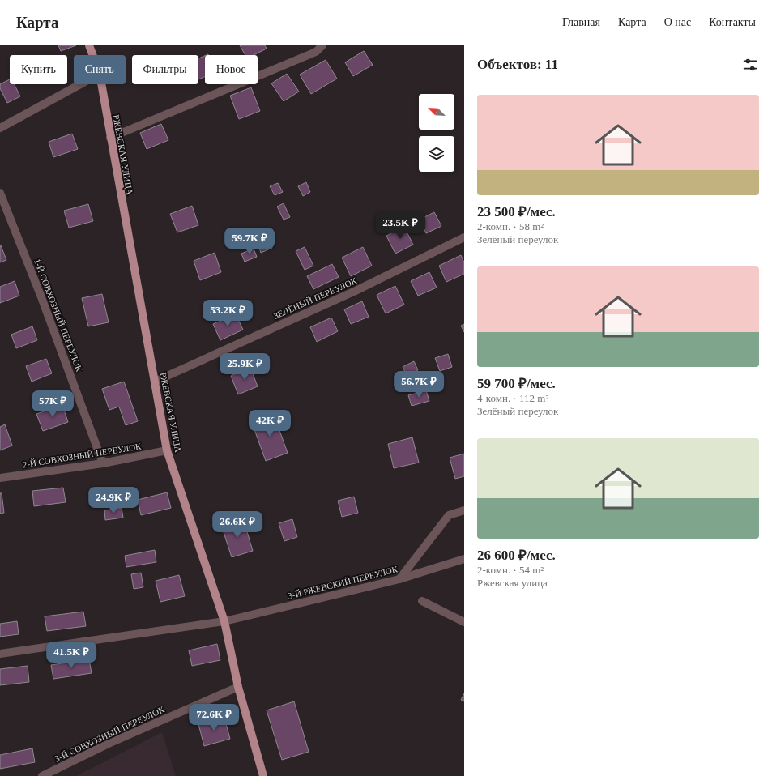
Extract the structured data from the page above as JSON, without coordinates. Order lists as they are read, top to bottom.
{
  "streets": {
    "main road": ["РЖЕВСКАЯ УЛИЦА"],
    "street": [
      "ЗЕЛЁНЫЙ ПЕРЕУЛОК",
      "1-Й СОВХОЗНЫЙ ПЕРЕУЛОК",
      "2-Й СОВХОЗНЫЙ ПЕРЕУЛОК",
      "3-Й РЖЕВСКИЙ ПЕРЕУЛОК",
      "3-Й СОВХОЗНЫЙ ПЕРЕУЛОК"
    ]
  },
  "crossings": [
    ["РЖЕВСКАЯ УЛИЦА", "ЗЕЛЁНЫЙ ПЕРЕУЛОК"],
    ["РЖЕВСКАЯ УЛИЦА", "2-Й СОВХОЗНЫЙ ПЕРЕУЛОК"],
    ["РЖЕВСКАЯ УЛИЦА", "3-Й РЖЕВСКИЙ ПЕРЕУЛОК"],
    ["РЖЕВСКАЯ УЛИЦА", "3-Й СОВХОЗНЫЙ ПЕРЕУЛОК"],
    ["1-Й СОВХОЗНЫЙ ПЕРЕУЛОК", "2-Й СОВХОЗНЫЙ ПЕРЕУЛОК"]
  ],
  "north": "top left",
  "page": {
    "header": "Карта",
    "nav": [
      "Главная",
      "Карта",
      "О нас",
      "Контакты"
    ],
    "heading": "Объектов: 11",
    "chip": [
      "Купить",
      "Снять",
      "Фильтры",
      "Новое"
    ],
    "list": [
      {
        "name": "23 500 ₽/мес.",
        "note": "2-комн. · 58 m² · Зелёный переулок"
      },
      {
        "name": "59 700 ₽/мес.",
        "note": "4-комн. · 112 m² · Зелёный переулок"
      },
      {
        "name": "26 600 ₽/мес.",
        "note": "2-комн. · 54 m² · Ржевская улица"
      }
    ],
    "price": [
      "23.5K ₽",
      "59.7K ₽",
      "53.2K ₽",
      "25.9K ₽",
      "56.7K ₽",
      "57K ₽",
      "42K ₽",
      "24.9K ₽",
      "26.6K ₽",
      "41.5K ₽",
      "72.6K ₽"
    ]
  }
}
